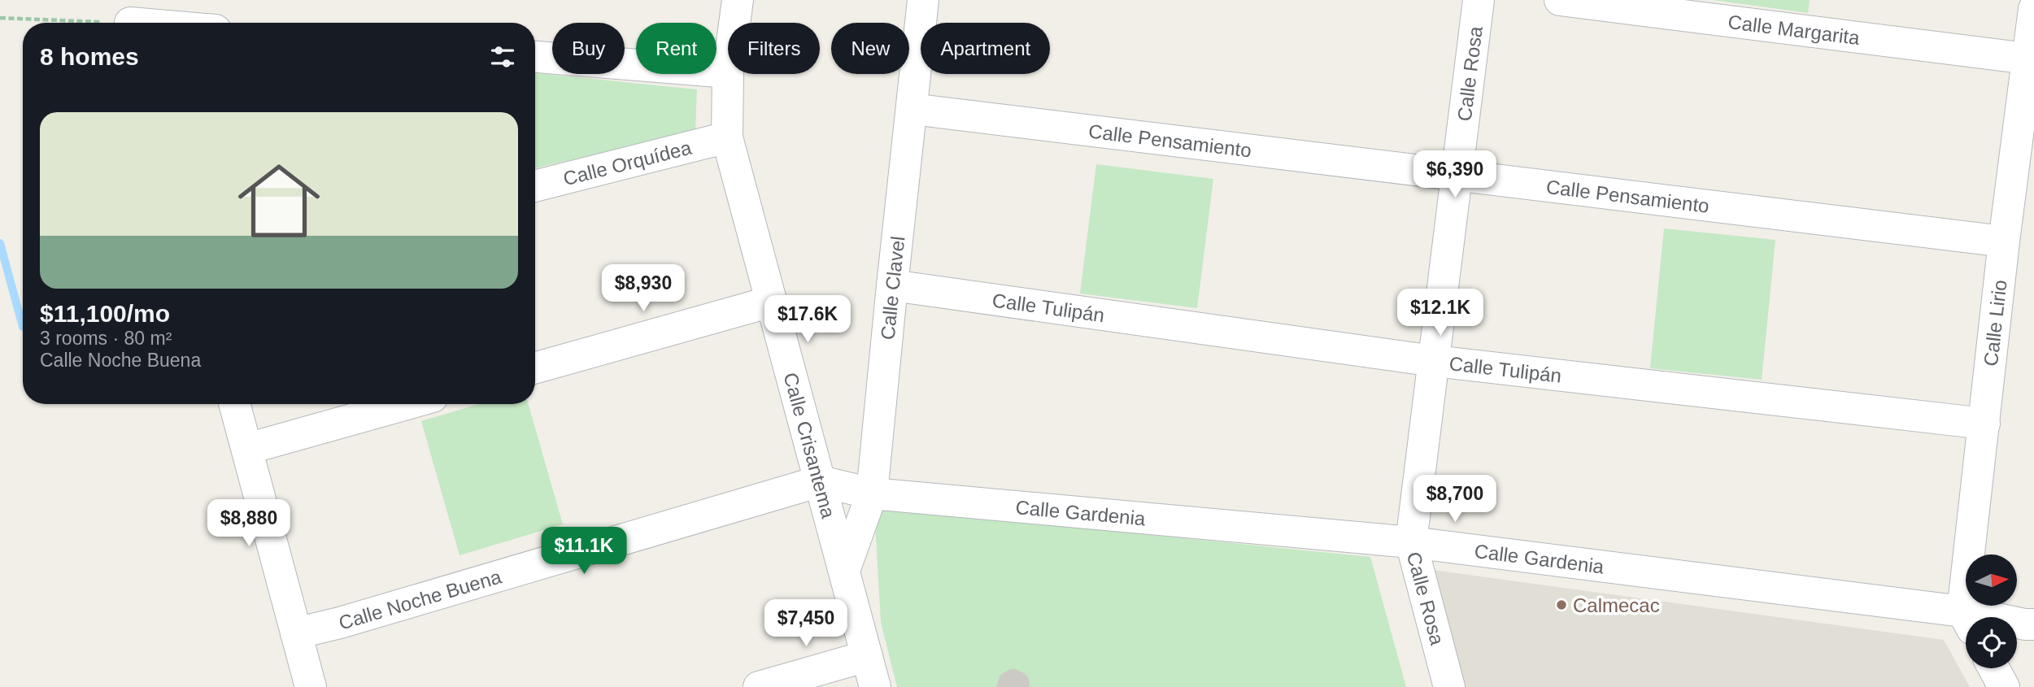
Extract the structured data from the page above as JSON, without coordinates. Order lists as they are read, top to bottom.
{
  "streets": {
    "street": [
      "Calle Margarita",
      "Calle Rosa",
      "Calle Pensamiento",
      "Calle Orquídea",
      "Calle Clavel",
      "Calle Tulipán",
      "Calle Lirio",
      "Calle Crisantema",
      "Calle Gardenia",
      "Calle Noche Buena"
    ]
  },
  "crossings": [
    ["Calle Margarita", "Calle Lirio"],
    ["Calle Rosa", "Calle Pensamiento"],
    ["Calle Rosa", "Calle Tulipán"],
    ["Calle Rosa", "Calle Gardenia"],
    ["Calle Pensamiento", "Calle Clavel"],
    ["Calle Pensamiento", "Calle Lirio"],
    ["Calle Orquídea", "Calle Crisantema"],
    ["Calle Clavel", "Calle Tulipán"],
    ["Calle Clavel", "Calle Crisantema"],
    ["Calle Clavel", "Calle Gardenia"],
    ["Calle Clavel", "Calle Noche Buena"],
    ["Calle Tulipán", "Calle Lirio"],
    ["Calle Crisantema", "Calle Noche Buena"],
    ["Calle Gardenia", "Calle Noche Buena"]
  ],
  "places": ["Calmecac"],
  "north": "right",
  "page": {
    "chip": [
      "Buy",
      "Rent",
      "Filters",
      "New",
      "Apartment"
    ],
    "heading": "8 homes",
    "list": [
      {
        "name": "$11,100/mo",
        "note": "3 rooms · 80 m² · Calle Noche Buena"
      }
    ],
    "price": [
      "$6,390",
      "$8,930",
      "$12.1K",
      "$17.6K",
      "$8,700",
      "$8,880",
      "$11.1K",
      "$7,450"
    ]
  }
}
